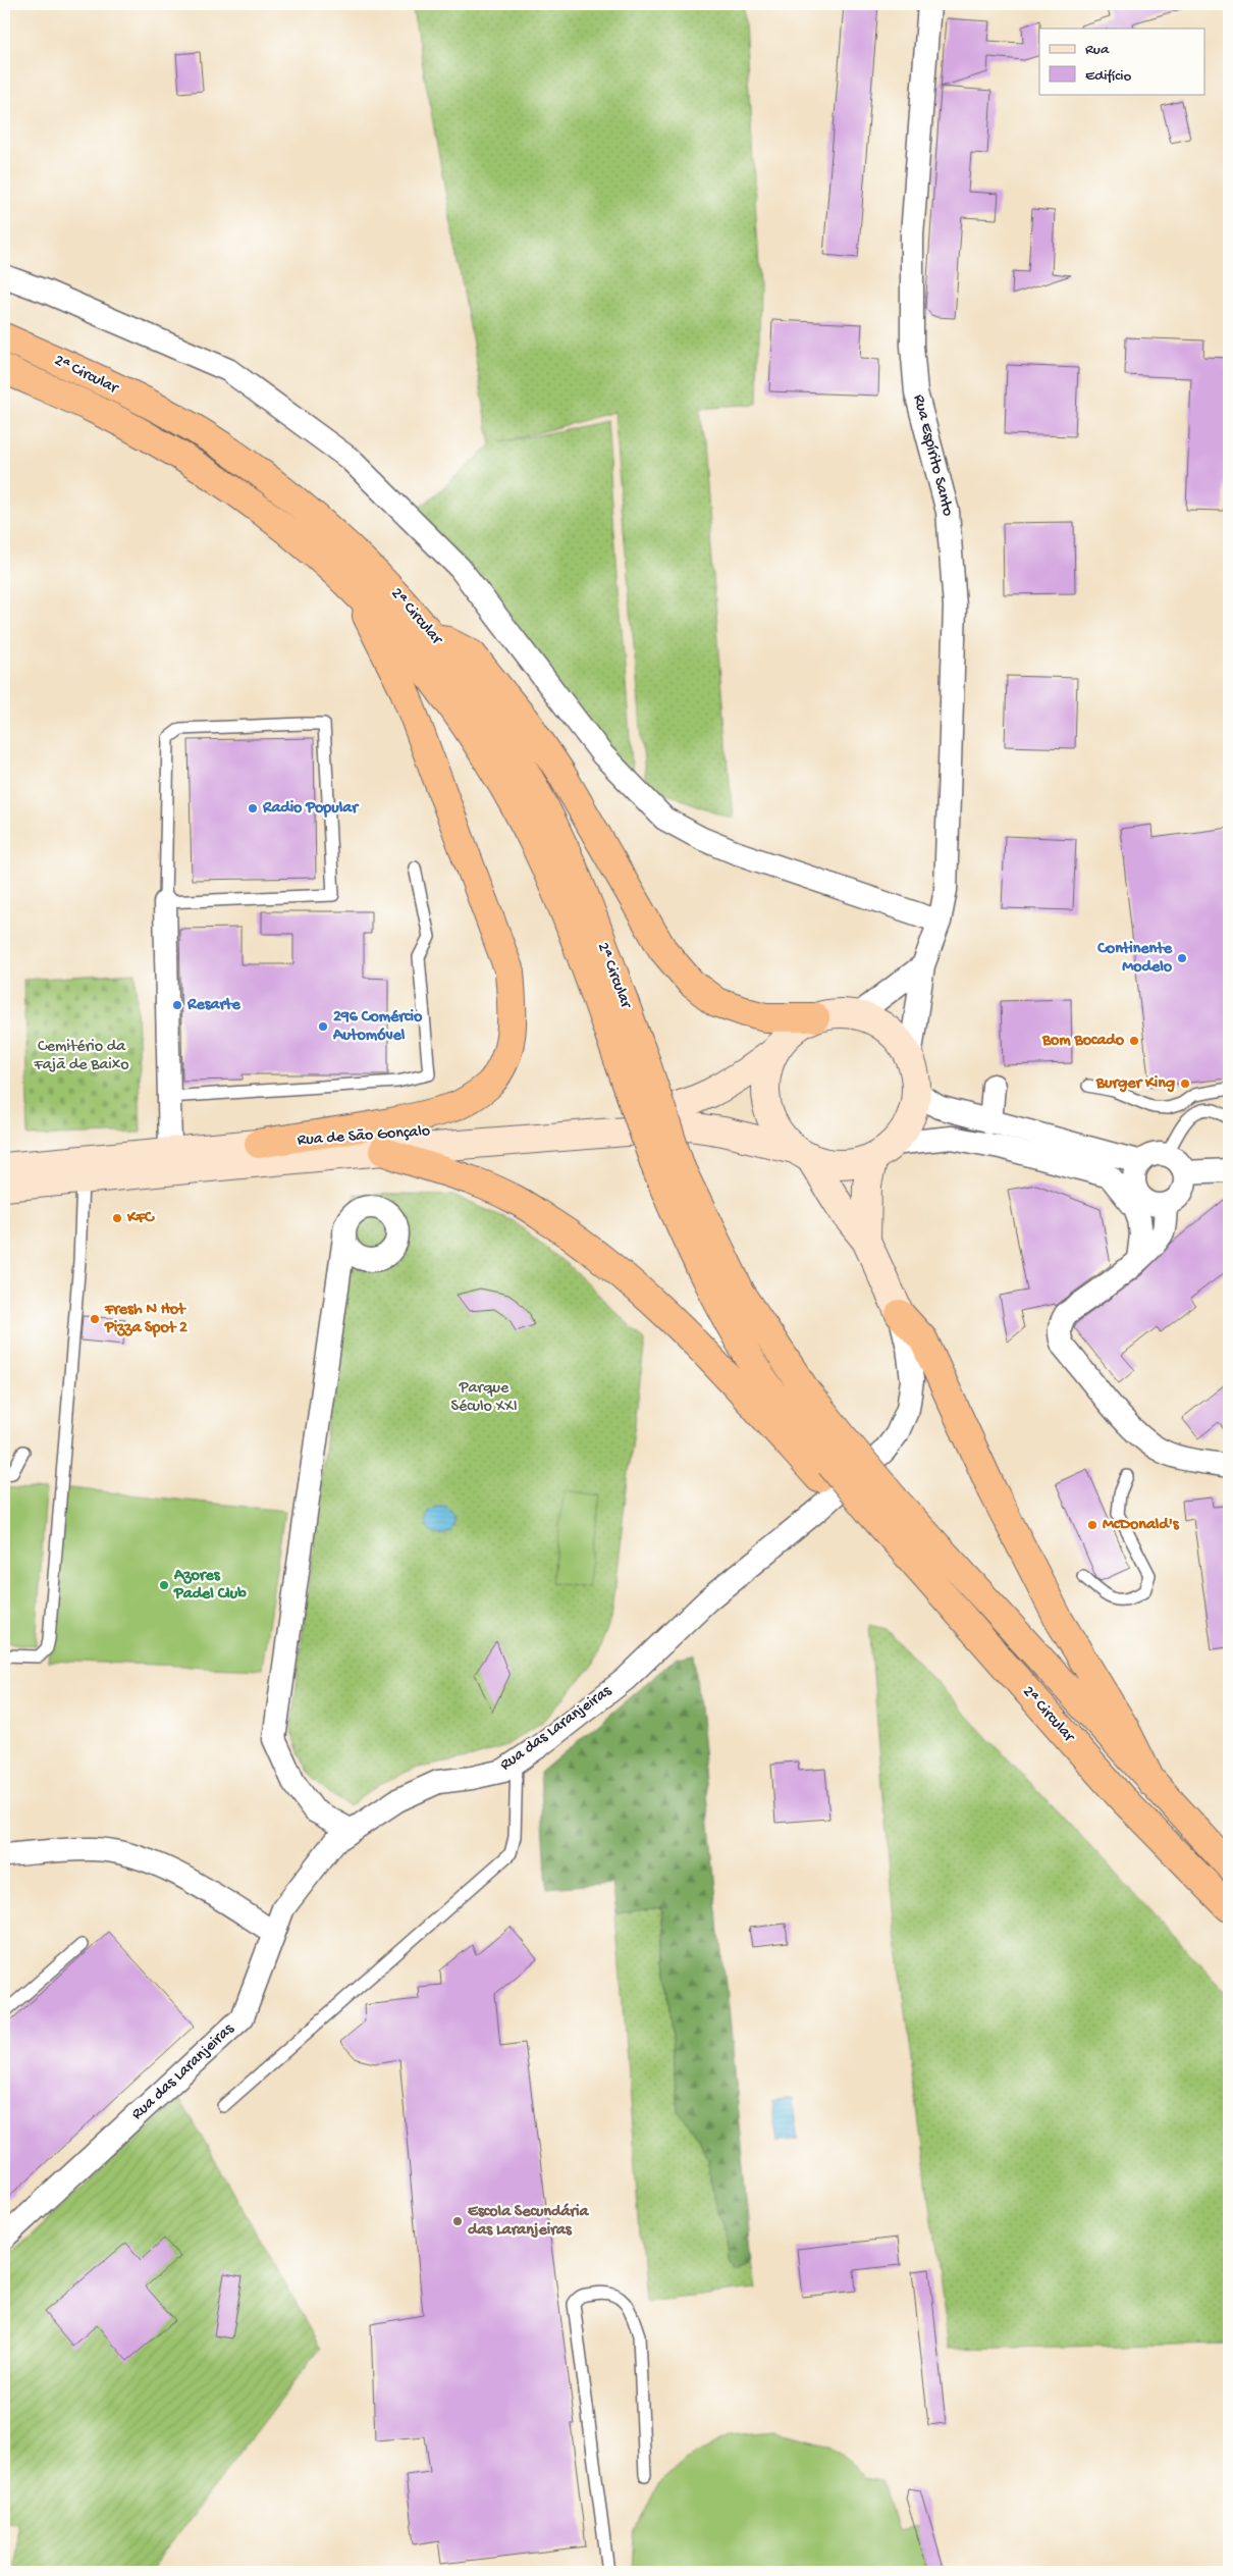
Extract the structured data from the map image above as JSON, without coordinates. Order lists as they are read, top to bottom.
{
  "streets": {
    "highway": ["2ª Circular"],
    "main road": ["Rua de São Gonçalo", "Rua das Laranjeiras"],
    "street": ["Rua Espírito Santo"]
  },
  "crossings": [
    ["Rua Espírito Santo", "Rua de São Gonçalo"],
    ["Rua Espírito Santo", "Rua das Laranjeiras"],
    ["Rua de São Gonçalo", "Rua das Laranjeiras"]
  ],
  "parks": ["Cemitério da Fajã de Baixo", "Parque Século XXI"],
  "places": [
    "Radio Popular",
    "Continente Modelo",
    "Resarte",
    "296 Comércio Automóvel",
    "Bom Bocado",
    "Burger King",
    "KFC",
    "Fresh N Hot Pizza Spot 2",
    "McDonald's",
    "Azores Padel Club",
    "Escola Secundária das Laranjeiras"
  ],
  "legend": ["Rua", "Edifício"]
}
